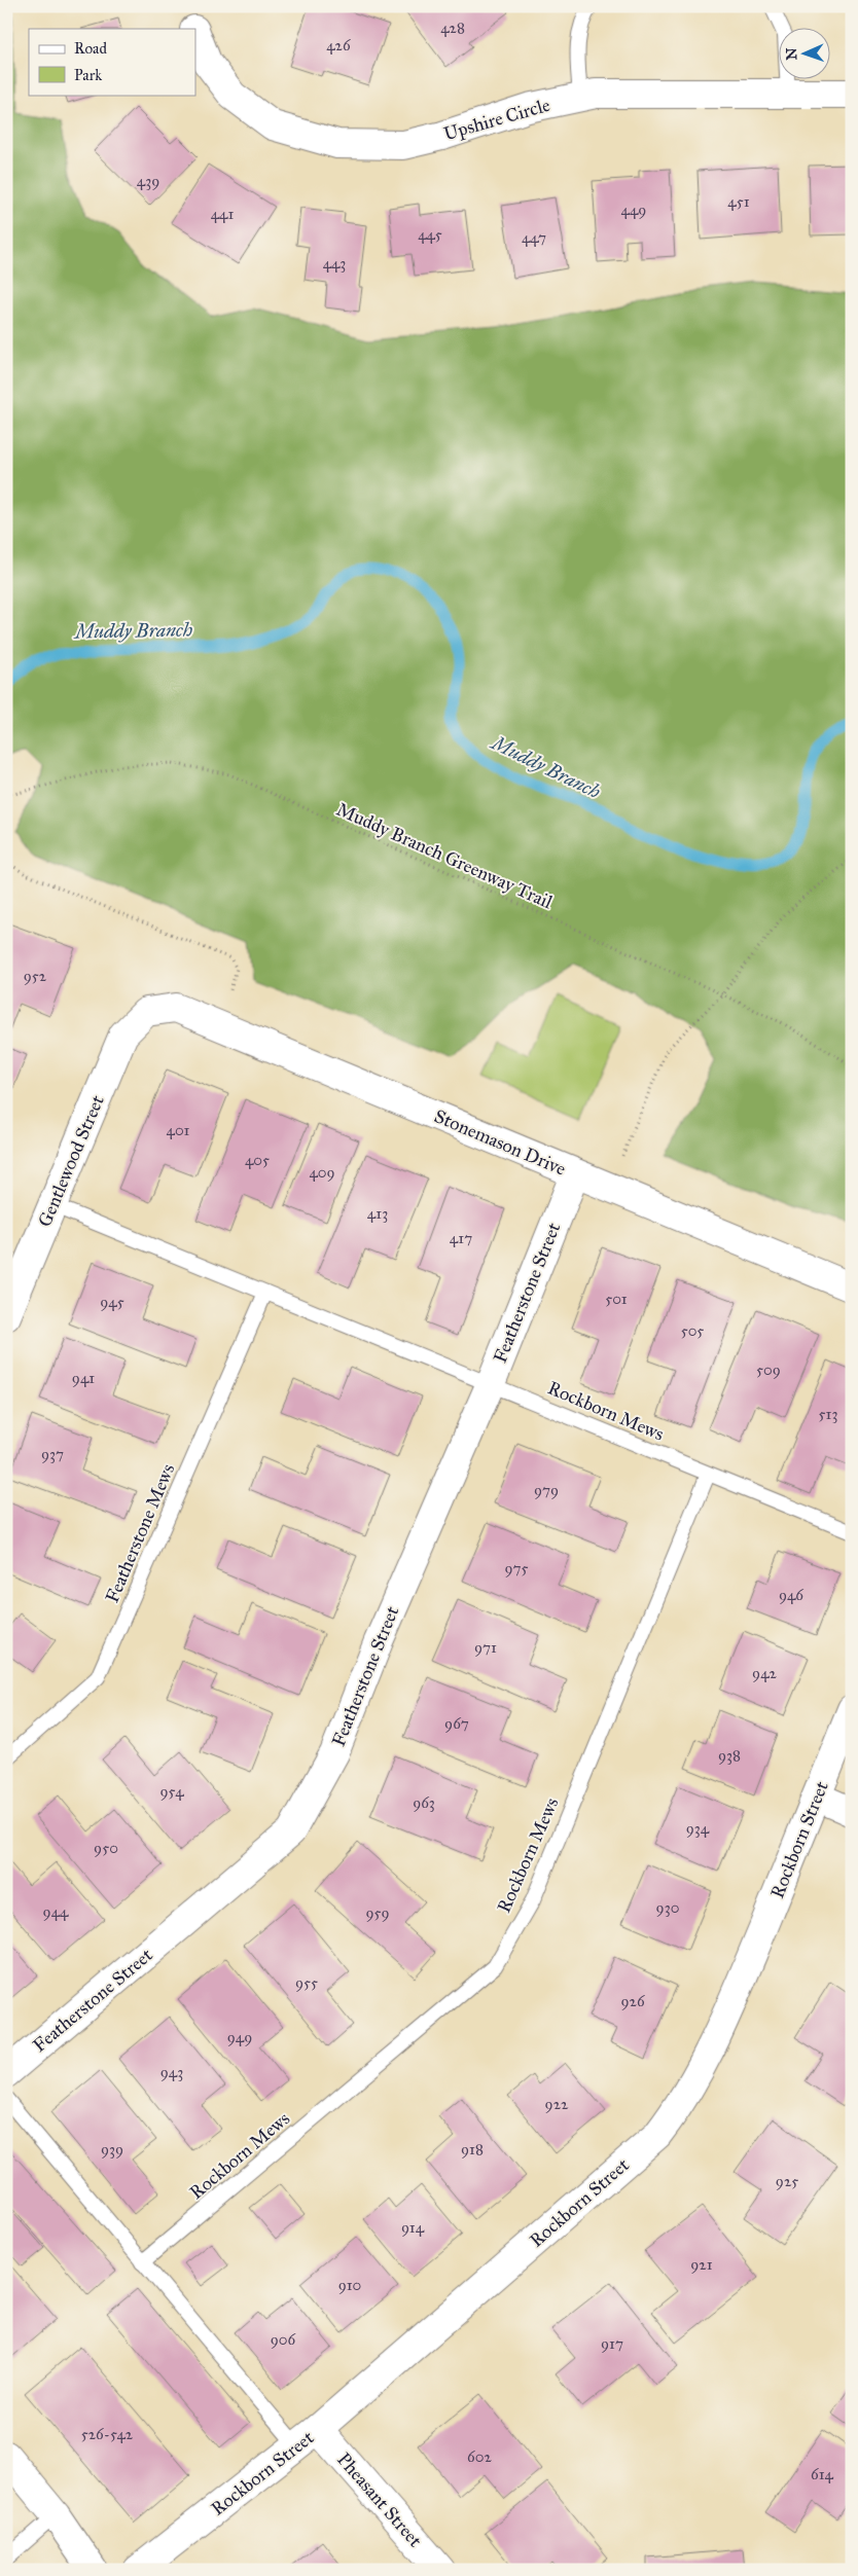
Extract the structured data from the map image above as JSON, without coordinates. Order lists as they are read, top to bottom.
{
  "streets": {
    "street": [
      "Upshire Circle",
      "Stonemason Drive",
      "Gentlewood Street",
      "Featherstone Street",
      "Rockborn Street",
      "Pheasant Street"
    ],
    "lane": ["Rockborn Mews", "Featherstone Mews"],
    "path": ["Muddy Branch Greenway Trail"]
  },
  "crossings": [
    ["Stonemason Drive", "Gentlewood Street"],
    ["Stonemason Drive", "Featherstone Street"],
    ["Featherstone Street", "Rockborn Mews"],
    ["Rockborn Street", "Pheasant Street"]
  ],
  "water": ["Muddy Branch"],
  "house_numbers": [
    "428",
    "426",
    "439",
    "451",
    "449",
    "441",
    "445",
    "447",
    "443",
    "952",
    "401",
    "405",
    "409",
    "413",
    "417",
    "501",
    "945",
    "505",
    "509",
    "941",
    "513",
    "937",
    "979",
    "975",
    "946",
    "971",
    "942",
    "967",
    "938",
    "954",
    "963",
    "934",
    "950",
    "930",
    "944",
    "959",
    "955",
    "926",
    "949",
    "943",
    "922",
    "939",
    "918",
    "925",
    "914",
    "921",
    "910",
    "906",
    "917",
    "526-542",
    "602",
    "614"
  ],
  "legend": ["Road", "Park"],
  "north": "left"
}
